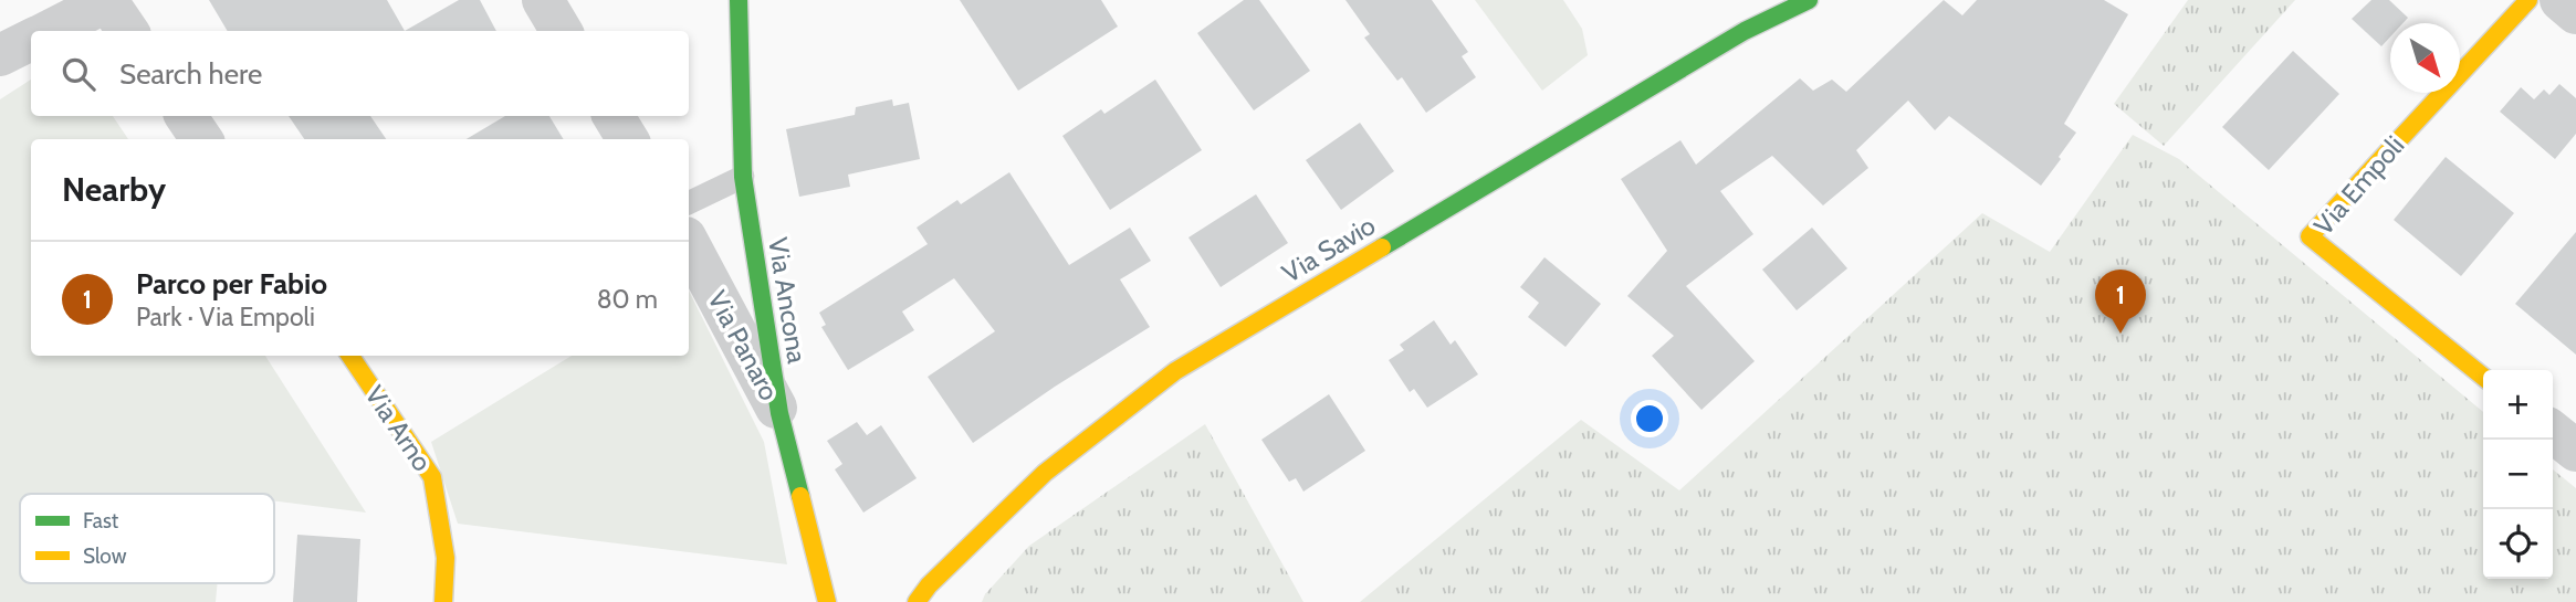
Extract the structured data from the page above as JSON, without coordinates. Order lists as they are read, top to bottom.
{
  "streets": {
    "street": [
      "Via Empoli",
      "Via Savio",
      "Via Ancona",
      "Via Panaro",
      "Via Arno"
    ]
  },
  "crossings": [
    ["Via Ancona", "Via Panaro"]
  ],
  "legend": ["Fast", "Slow"],
  "north": "bottom right",
  "page": {
    "search": "Search here",
    "heading": "Nearby",
    "list": [
      {
        "mark": "1",
        "name": "Parco per Fabio",
        "note": "Park · Via Empoli",
        "value": "80 m"
      }
    ],
    "pins": "1",
    "map_buttons": ["+", "−"]
  }
}
